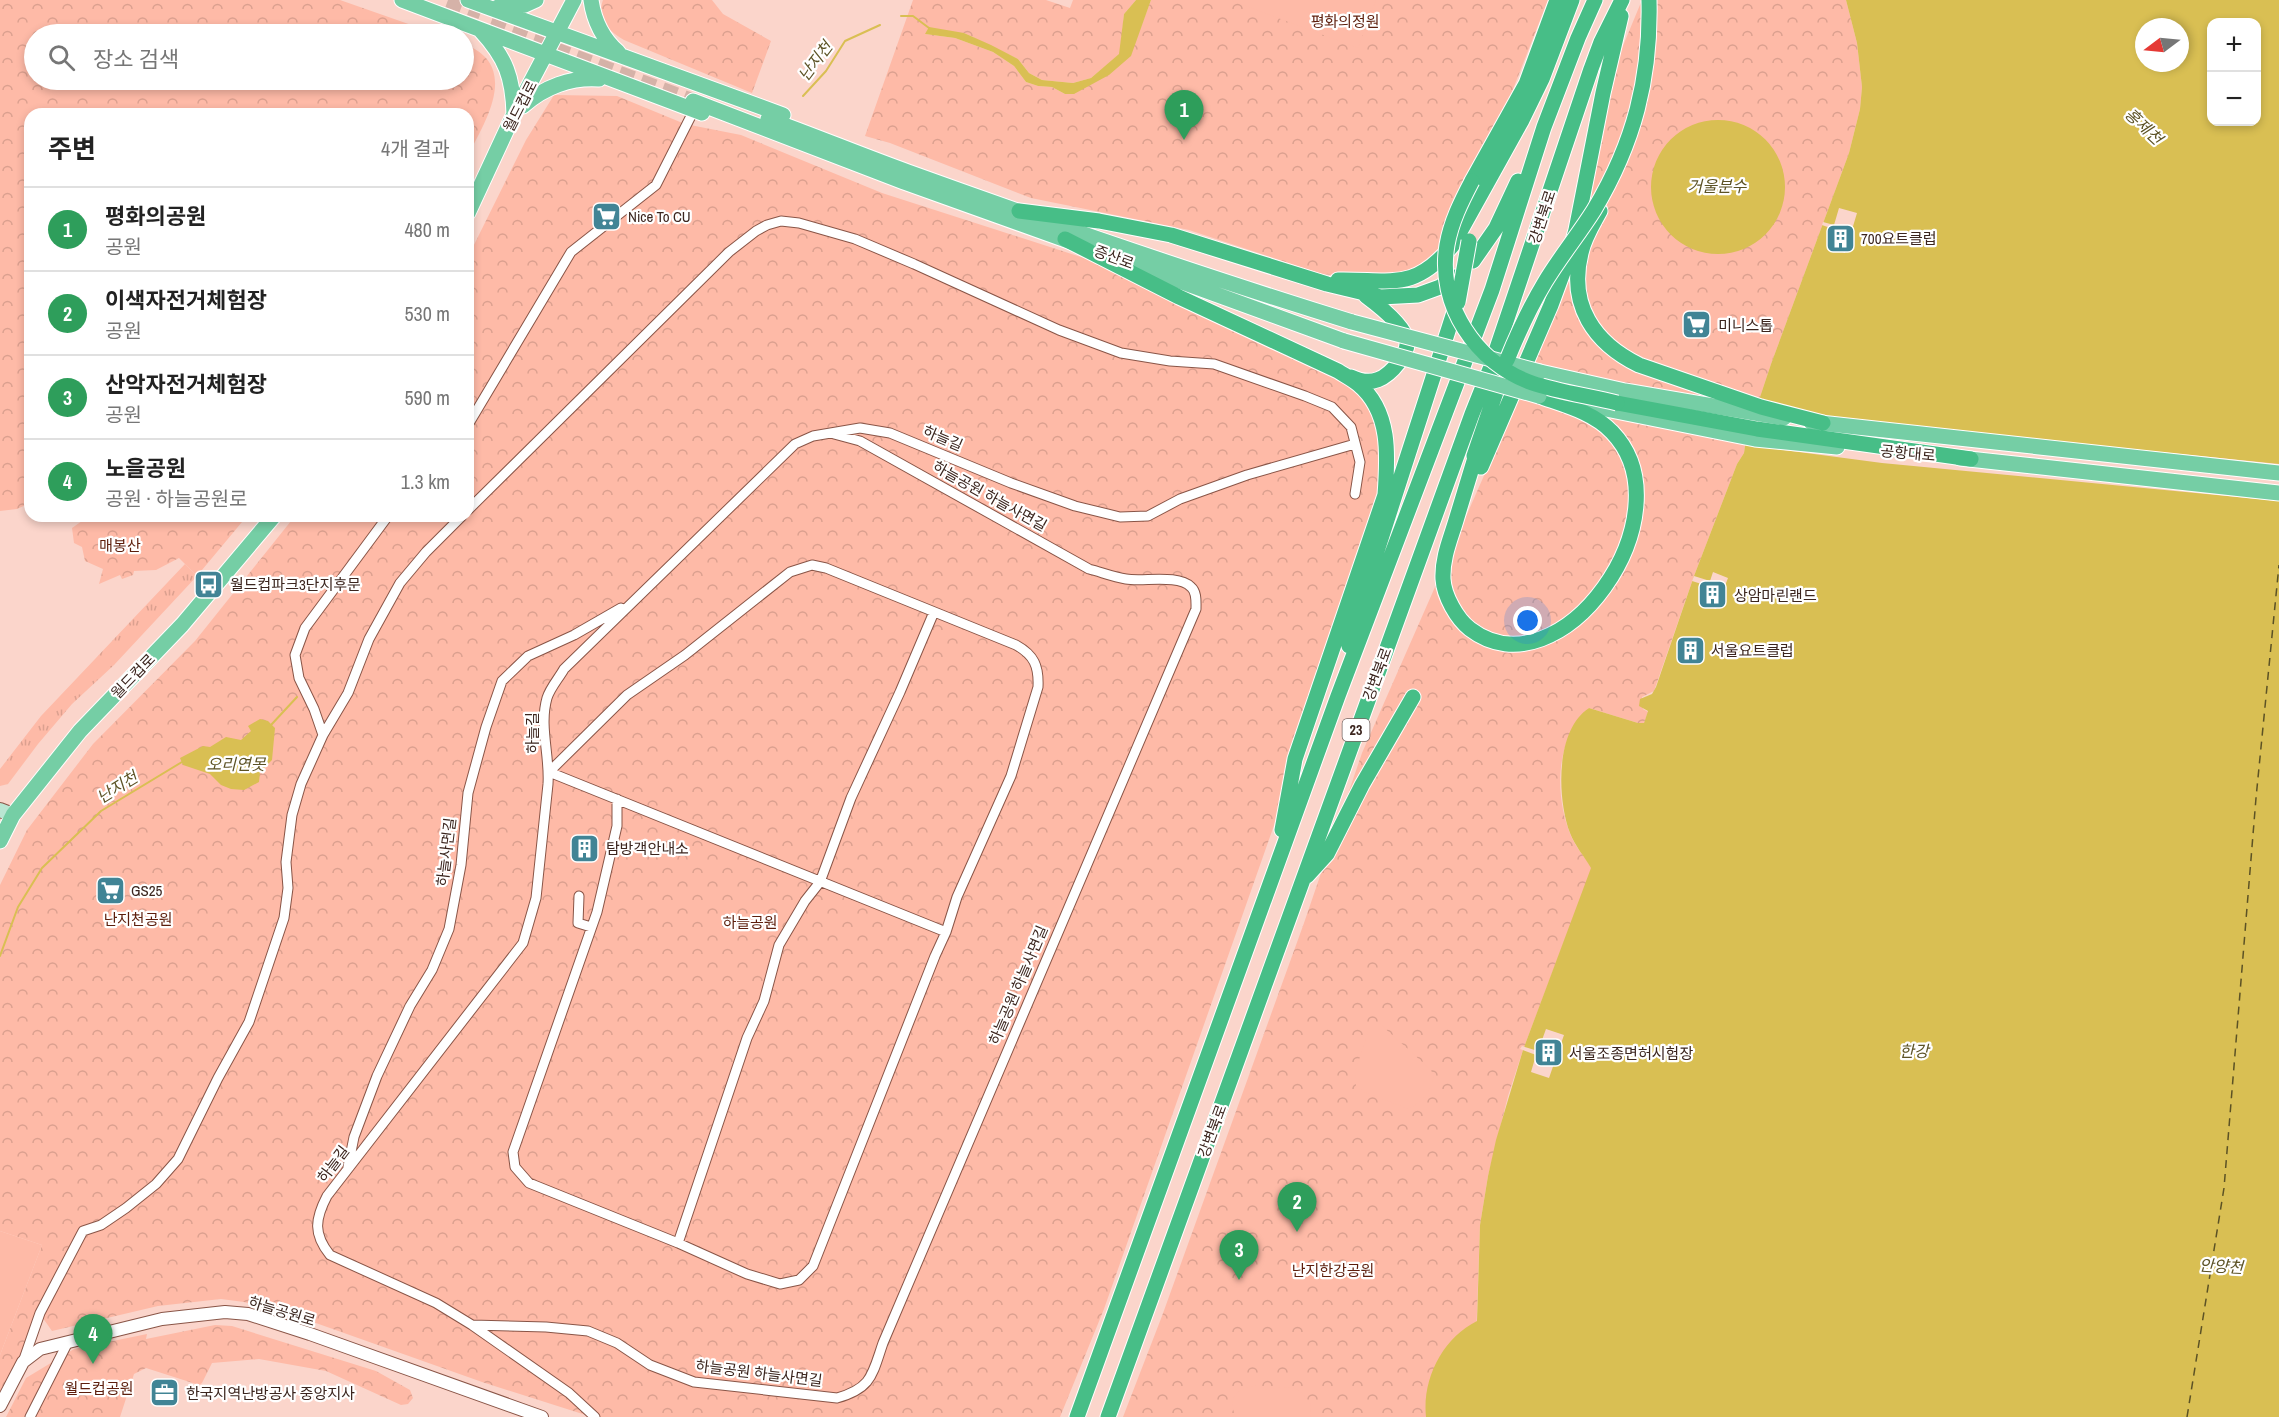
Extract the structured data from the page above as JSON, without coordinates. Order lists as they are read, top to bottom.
{
  "streets": {
    "highway": ["강변북로", "23"],
    "main road": ["월드컵로", "증산로", "공항대로"],
    "street": [
      "하늘길",
      "하늘공원 하늘사면길",
      "하늘사면길",
      "하늘공원로"
    ]
  },
  "crossings": [
    ["월드컵로", "증산로"],
    ["증산로", "공항대로"],
    ["하늘길", "하늘공원 하늘사면길"],
    ["하늘길", "하늘사면길"]
  ],
  "water": [
    "난지천",
    "홍제천",
    "거울분수",
    "오리연못",
    "한강",
    "안양천"
  ],
  "parks": [
    "평화의정원",
    "매봉산",
    "난지천공원",
    "하늘공원",
    "난지한강공원",
    "월드컵공원"
  ],
  "places": {
    "supermarket": ["Nice To CU", "미니스톱", "GS25"],
    "building": [
      "700요트클럽",
      "상암마린랜드",
      "서울요트클럽",
      "탐방객안내소",
      "서울조종면허시험장"
    ],
    "bus stop": ["월드컵파크3단지후문"],
    "office": ["한국지역난방공사 중앙지사"]
  },
  "north": "left",
  "page": {
    "map_buttons": ["+", "−"],
    "search": "장소 검색",
    "pins": [
      "1",
      "2",
      "3",
      "4"
    ],
    "heading": ["주변", "4개 결과"],
    "list": [
      {
        "mark": "1",
        "name": "평화의공원",
        "note": "공원",
        "value": "480 m"
      },
      {
        "mark": "2",
        "name": "이색자전거체험장",
        "note": "공원",
        "value": "530 m"
      },
      {
        "mark": "3",
        "name": "산악자전거체험장",
        "note": "공원",
        "value": "590 m"
      },
      {
        "mark": "4",
        "name": "노을공원",
        "note": "공원 · 하늘공원로",
        "value": "1.3 km"
      }
    ]
  }
}
